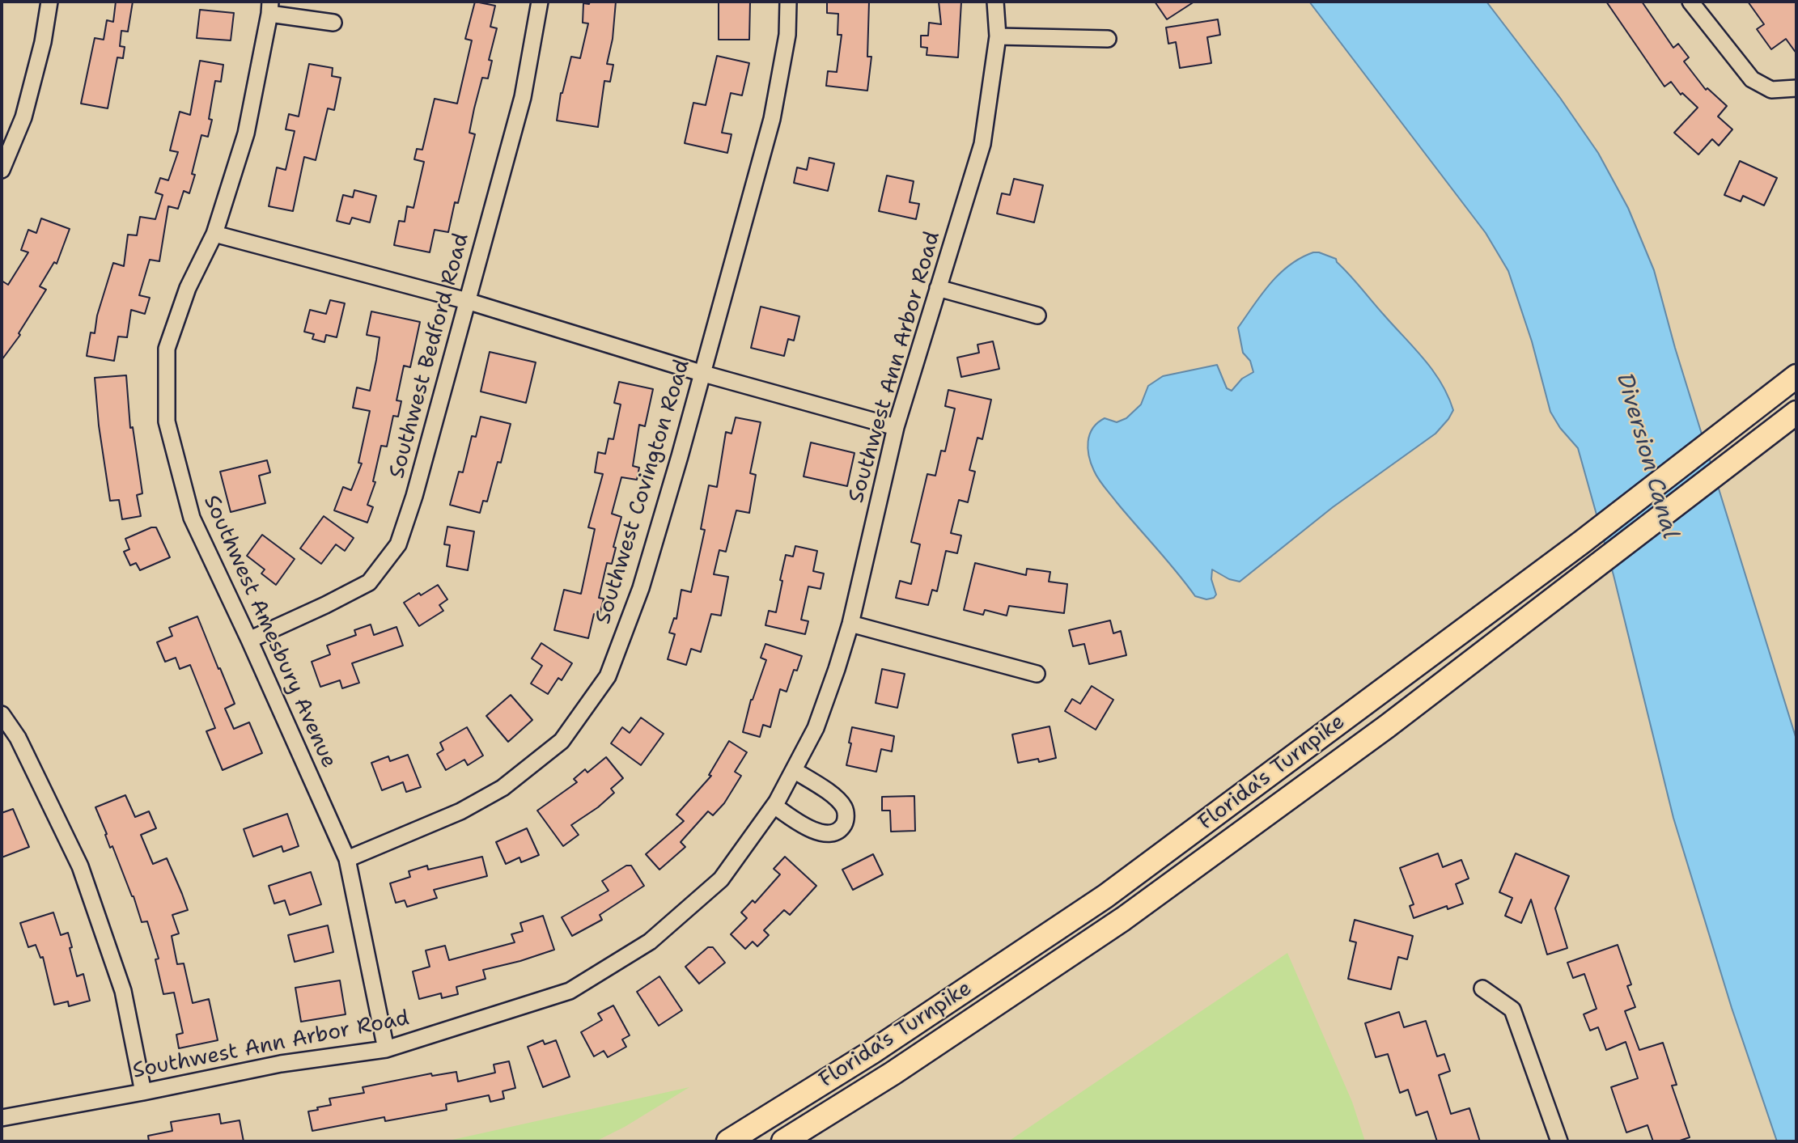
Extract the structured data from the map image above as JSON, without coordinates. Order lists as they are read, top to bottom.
{
  "streets": {
    "highway": ["Florida's Turnpike"],
    "street": [
      "Southwest Bedford Road",
      "Southwest Ann Arbor Road",
      "Southwest Covington Road",
      "Southwest Amesbury Avenue"
    ]
  },
  "crossings": [
    ["Southwest Bedford Road", "Southwest Amesbury Avenue"],
    ["Southwest Ann Arbor Road", "Southwest Amesbury Avenue"],
    ["Southwest Covington Road", "Southwest Amesbury Avenue"]
  ],
  "water": ["Diversion Canal"]
}
